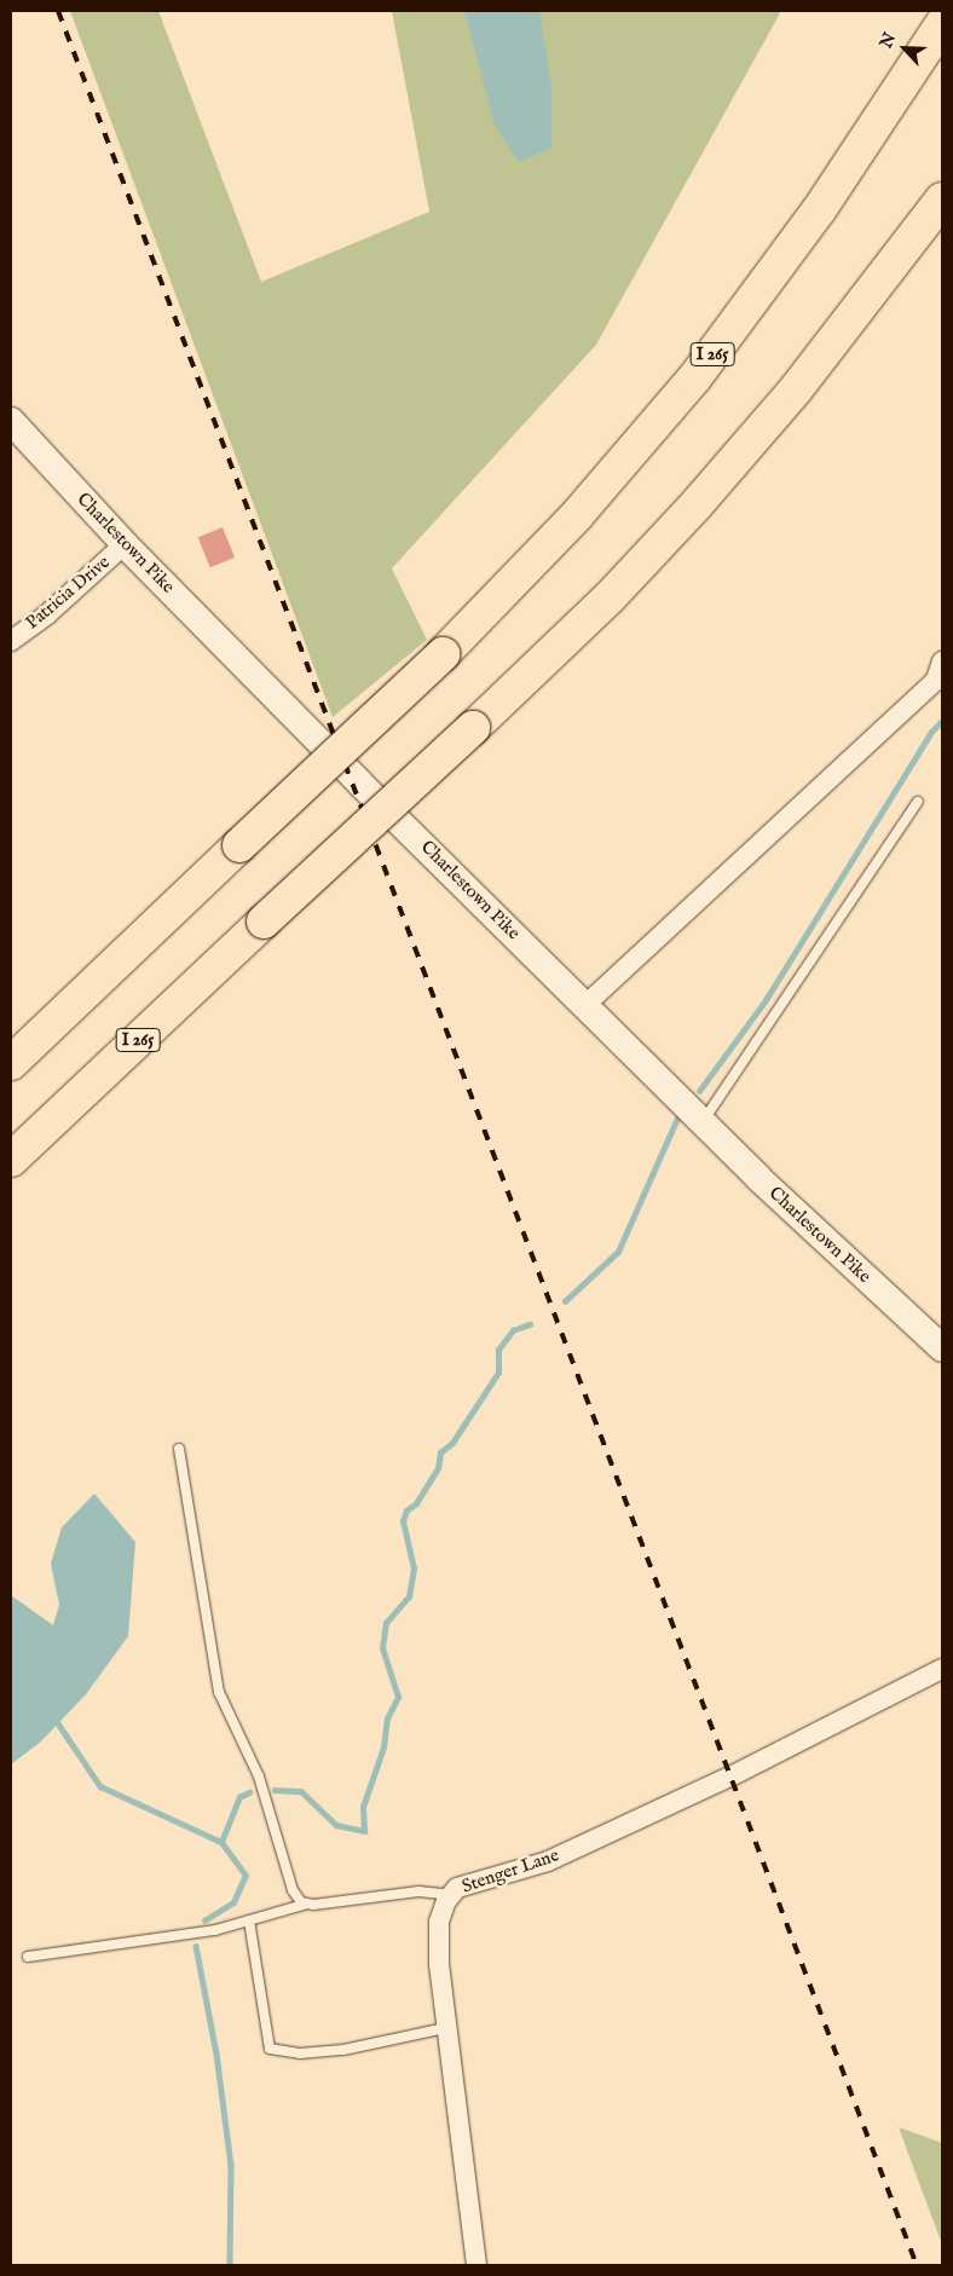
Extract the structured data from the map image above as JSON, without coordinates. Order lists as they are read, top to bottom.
{
  "streets": {
    "highway": ["I 265"],
    "street": ["Charlestown Pike", "Patricia Drive", "Stenger Lane"]
  },
  "crossings": [
    ["Charlestown Pike", "Patricia Drive"]
  ],
  "north": "top left"
}
